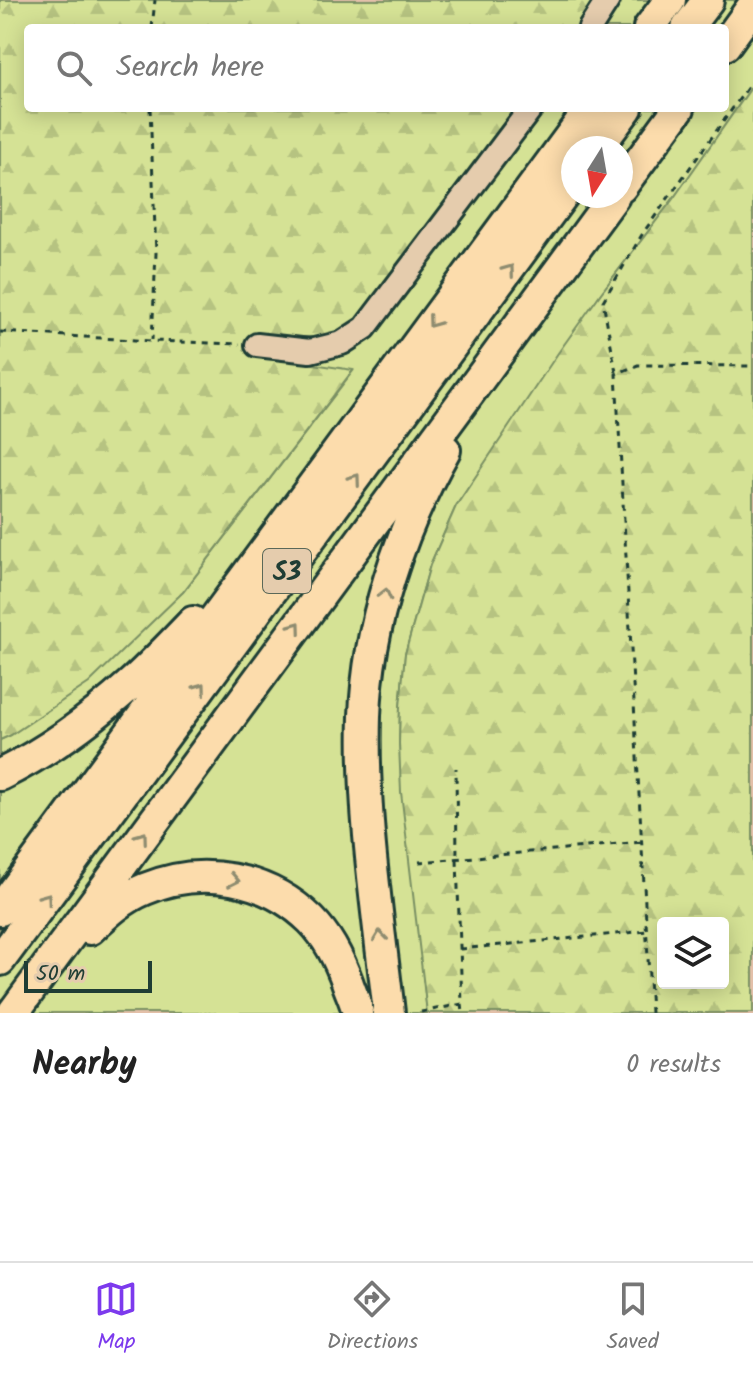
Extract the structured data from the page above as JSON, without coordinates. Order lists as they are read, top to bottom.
{
  "streets": {
    "highway": ["S3"]
  },
  "scale_bar": "50 m",
  "north": "bottom",
  "page": {
    "search": "Search here",
    "scale": "50 m",
    "heading": ["Nearby", "0 results"],
    "nav": ["Map", "Directions", "Saved"]
  }
}
